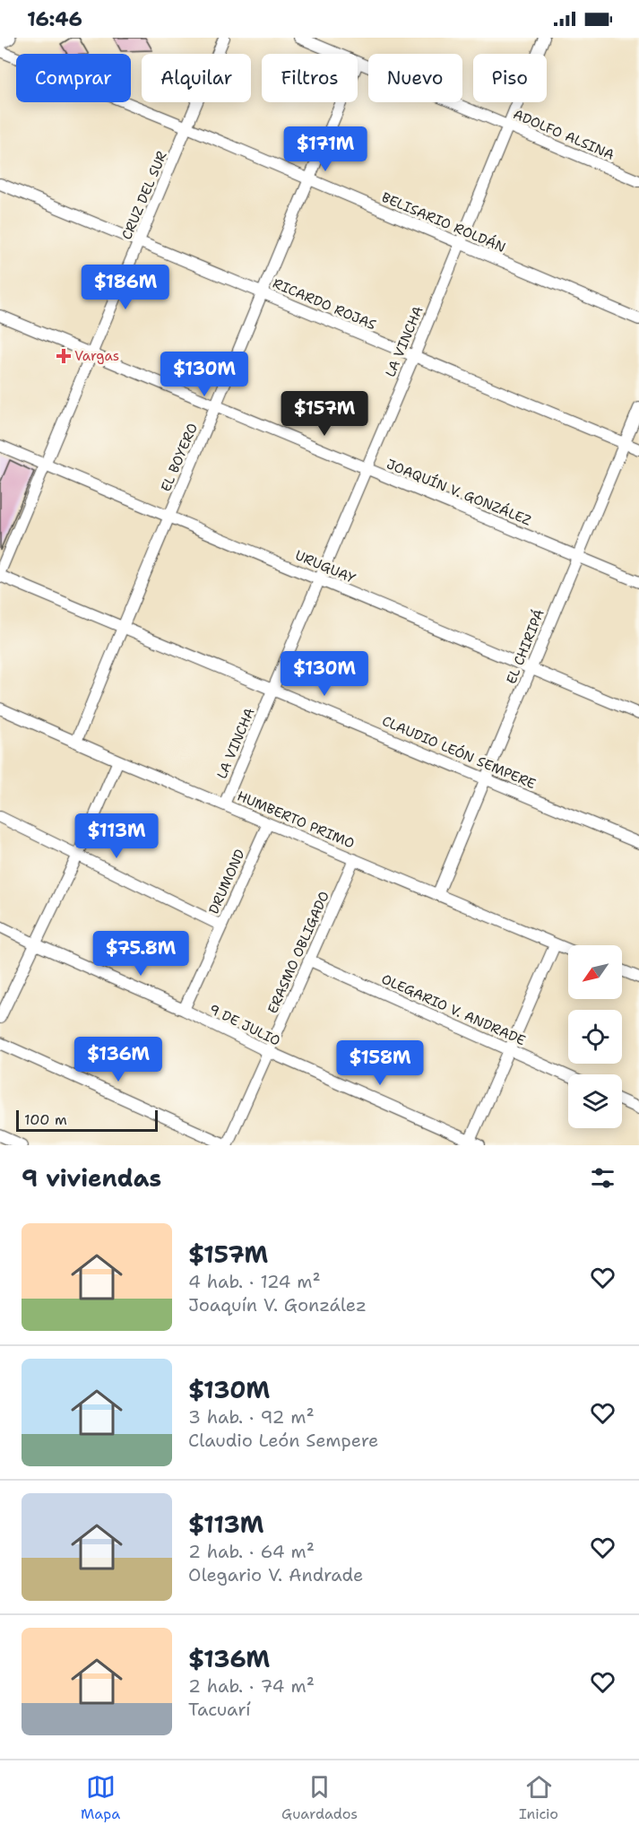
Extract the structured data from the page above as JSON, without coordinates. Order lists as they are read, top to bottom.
{
  "streets": {
    "street": [
      "ADOLFO ALSINA",
      "CRUZ DEL SUR",
      "BELISARIO ROLDÁN",
      "RICARDO ROJAS",
      "LA VINCHA",
      "EL BOYERO",
      "JOAQUÍN V. GONZÁLEZ",
      "URUGUAY",
      "EL CHIRIPÁ",
      "CLAUDIO LEÓN SEMPERE",
      "HUMBERTO PRIMO",
      "DRUMOND",
      "ERASMO OBLIGADO",
      "OLEGARIO V. ANDRADE",
      "9 DE JULIO"
    ]
  },
  "crossings": [
    ["ADOLFO ALSINA", "LA VINCHA"],
    ["CRUZ DEL SUR", "BELISARIO ROLDÁN"],
    ["CRUZ DEL SUR", "RICARDO ROJAS"],
    ["CRUZ DEL SUR", "JOAQUÍN V. GONZÁLEZ"],
    ["CRUZ DEL SUR", "URUGUAY"],
    ["CRUZ DEL SUR", "CLAUDIO LEÓN SEMPERE"],
    ["BELISARIO ROLDÁN", "LA VINCHA"],
    ["BELISARIO ROLDÁN", "EL BOYERO"],
    ["RICARDO ROJAS", "LA VINCHA"],
    ["RICARDO ROJAS", "EL BOYERO"],
    ["RICARDO ROJAS", "EL CHIRIPÁ"],
    ["LA VINCHA", "JOAQUÍN V. GONZÁLEZ"],
    ["LA VINCHA", "URUGUAY"],
    ["LA VINCHA", "CLAUDIO LEÓN SEMPERE"],
    ["LA VINCHA", "HUMBERTO PRIMO"],
    ["EL BOYERO", "JOAQUÍN V. GONZÁLEZ"],
    ["EL BOYERO", "URUGUAY"],
    ["EL BOYERO", "CLAUDIO LEÓN SEMPERE"],
    ["EL BOYERO", "HUMBERTO PRIMO"],
    ["JOAQUÍN V. GONZÁLEZ", "EL CHIRIPÁ"],
    ["URUGUAY", "EL CHIRIPÁ"],
    ["EL CHIRIPÁ", "CLAUDIO LEÓN SEMPERE"],
    ["EL CHIRIPÁ", "HUMBERTO PRIMO"],
    ["HUMBERTO PRIMO", "DRUMOND"],
    ["HUMBERTO PRIMO", "ERASMO OBLIGADO"],
    ["DRUMOND", "9 DE JULIO"],
    ["ERASMO OBLIGADO", "OLEGARIO V. ANDRADE"],
    ["ERASMO OBLIGADO", "9 DE JULIO"]
  ],
  "places": {
    "health": ["Vargas"]
  },
  "scale_bar": "100 m",
  "north": "bottom left",
  "page": {
    "status": "16:46",
    "chip": [
      "Comprar",
      "Alquilar",
      "Filtros",
      "Nuevo",
      "Piso"
    ],
    "price": [
      "$171M",
      "$186M",
      "$130M",
      "$157M",
      "$130M",
      "$113M",
      "$75.8M",
      "$136M",
      "$158M"
    ],
    "scale": "100 m",
    "heading": "9 viviendas",
    "list": [
      {
        "name": "$157M",
        "note": "4 hab. · 124 m² · Joaquín V. González"
      },
      {
        "name": "$130M",
        "note": "3 hab. · 92 m² · Claudio León Sempere"
      },
      {
        "name": "$113M",
        "note": "2 hab. · 64 m² · Olegario V. Andrade"
      },
      {
        "name": "$136M",
        "note": "2 hab. · 74 m² · Tacuarí"
      }
    ],
    "tabs": ["Mapa", "Guardados", "Inicio"]
  }
}
